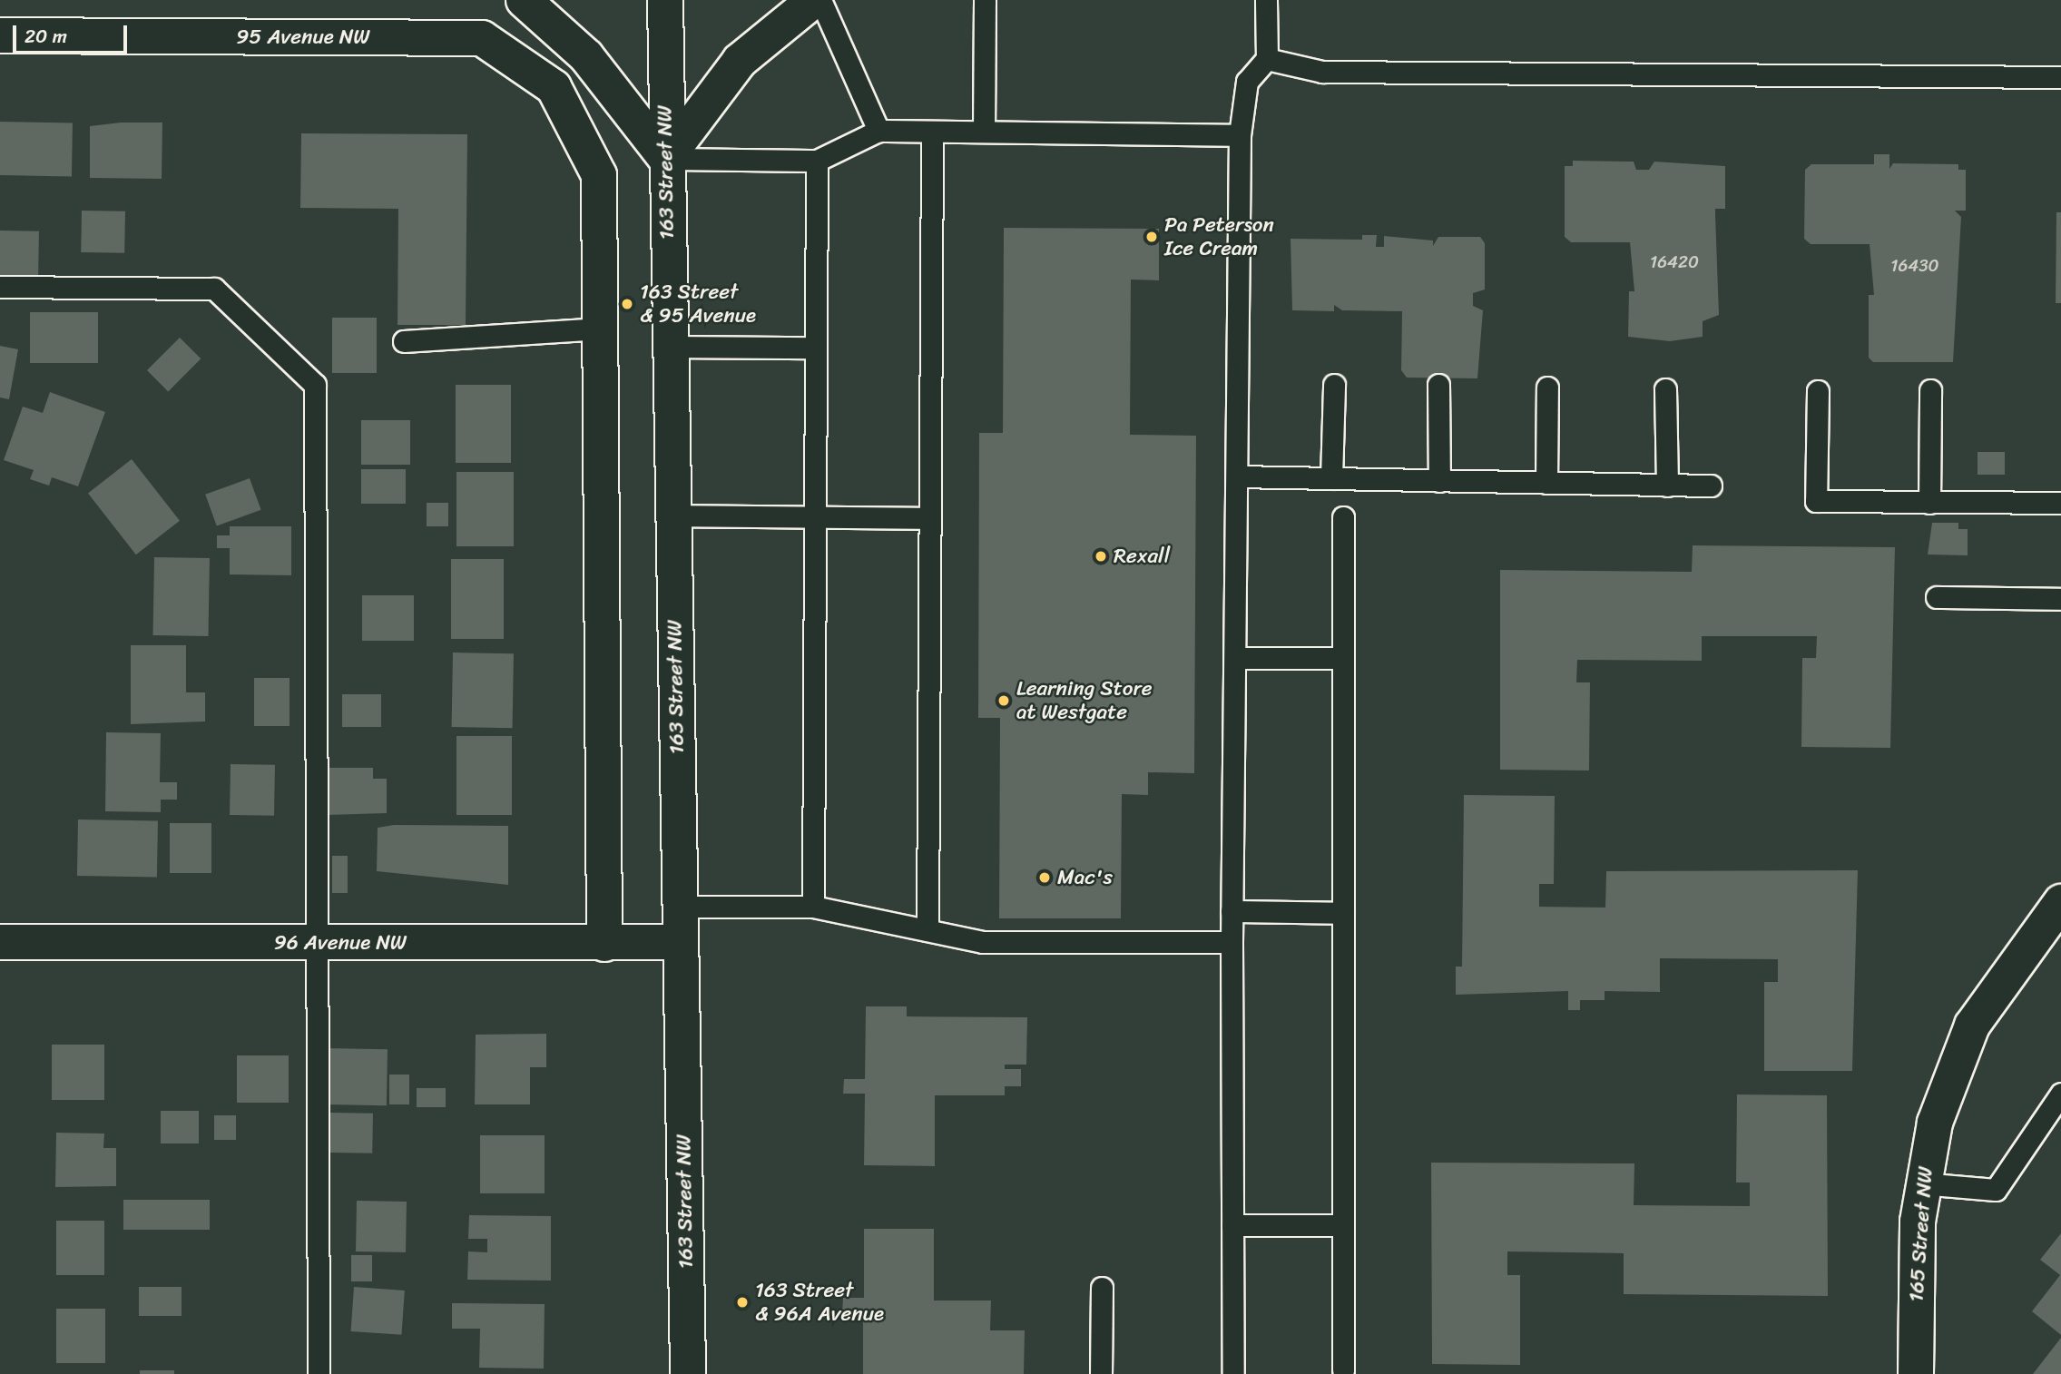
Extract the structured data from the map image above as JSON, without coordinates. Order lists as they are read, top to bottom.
{
  "streets": {
    "street": [
      "95 Avenue NW",
      "163 Street NW",
      "96 Avenue NW",
      "165 Street NW"
    ]
  },
  "crossings": [
    ["163 Street NW", "96 Avenue NW"]
  ],
  "places": [
    "Pa Peterson Ice Cream",
    "163 Street & 95 Avenue",
    "Rexall",
    "Learning Store at Westgate",
    "Mac's",
    "163 Street & 96A Avenue"
  ],
  "house_numbers": ["16420", "16430"],
  "scale_bar": "20 m"
}
